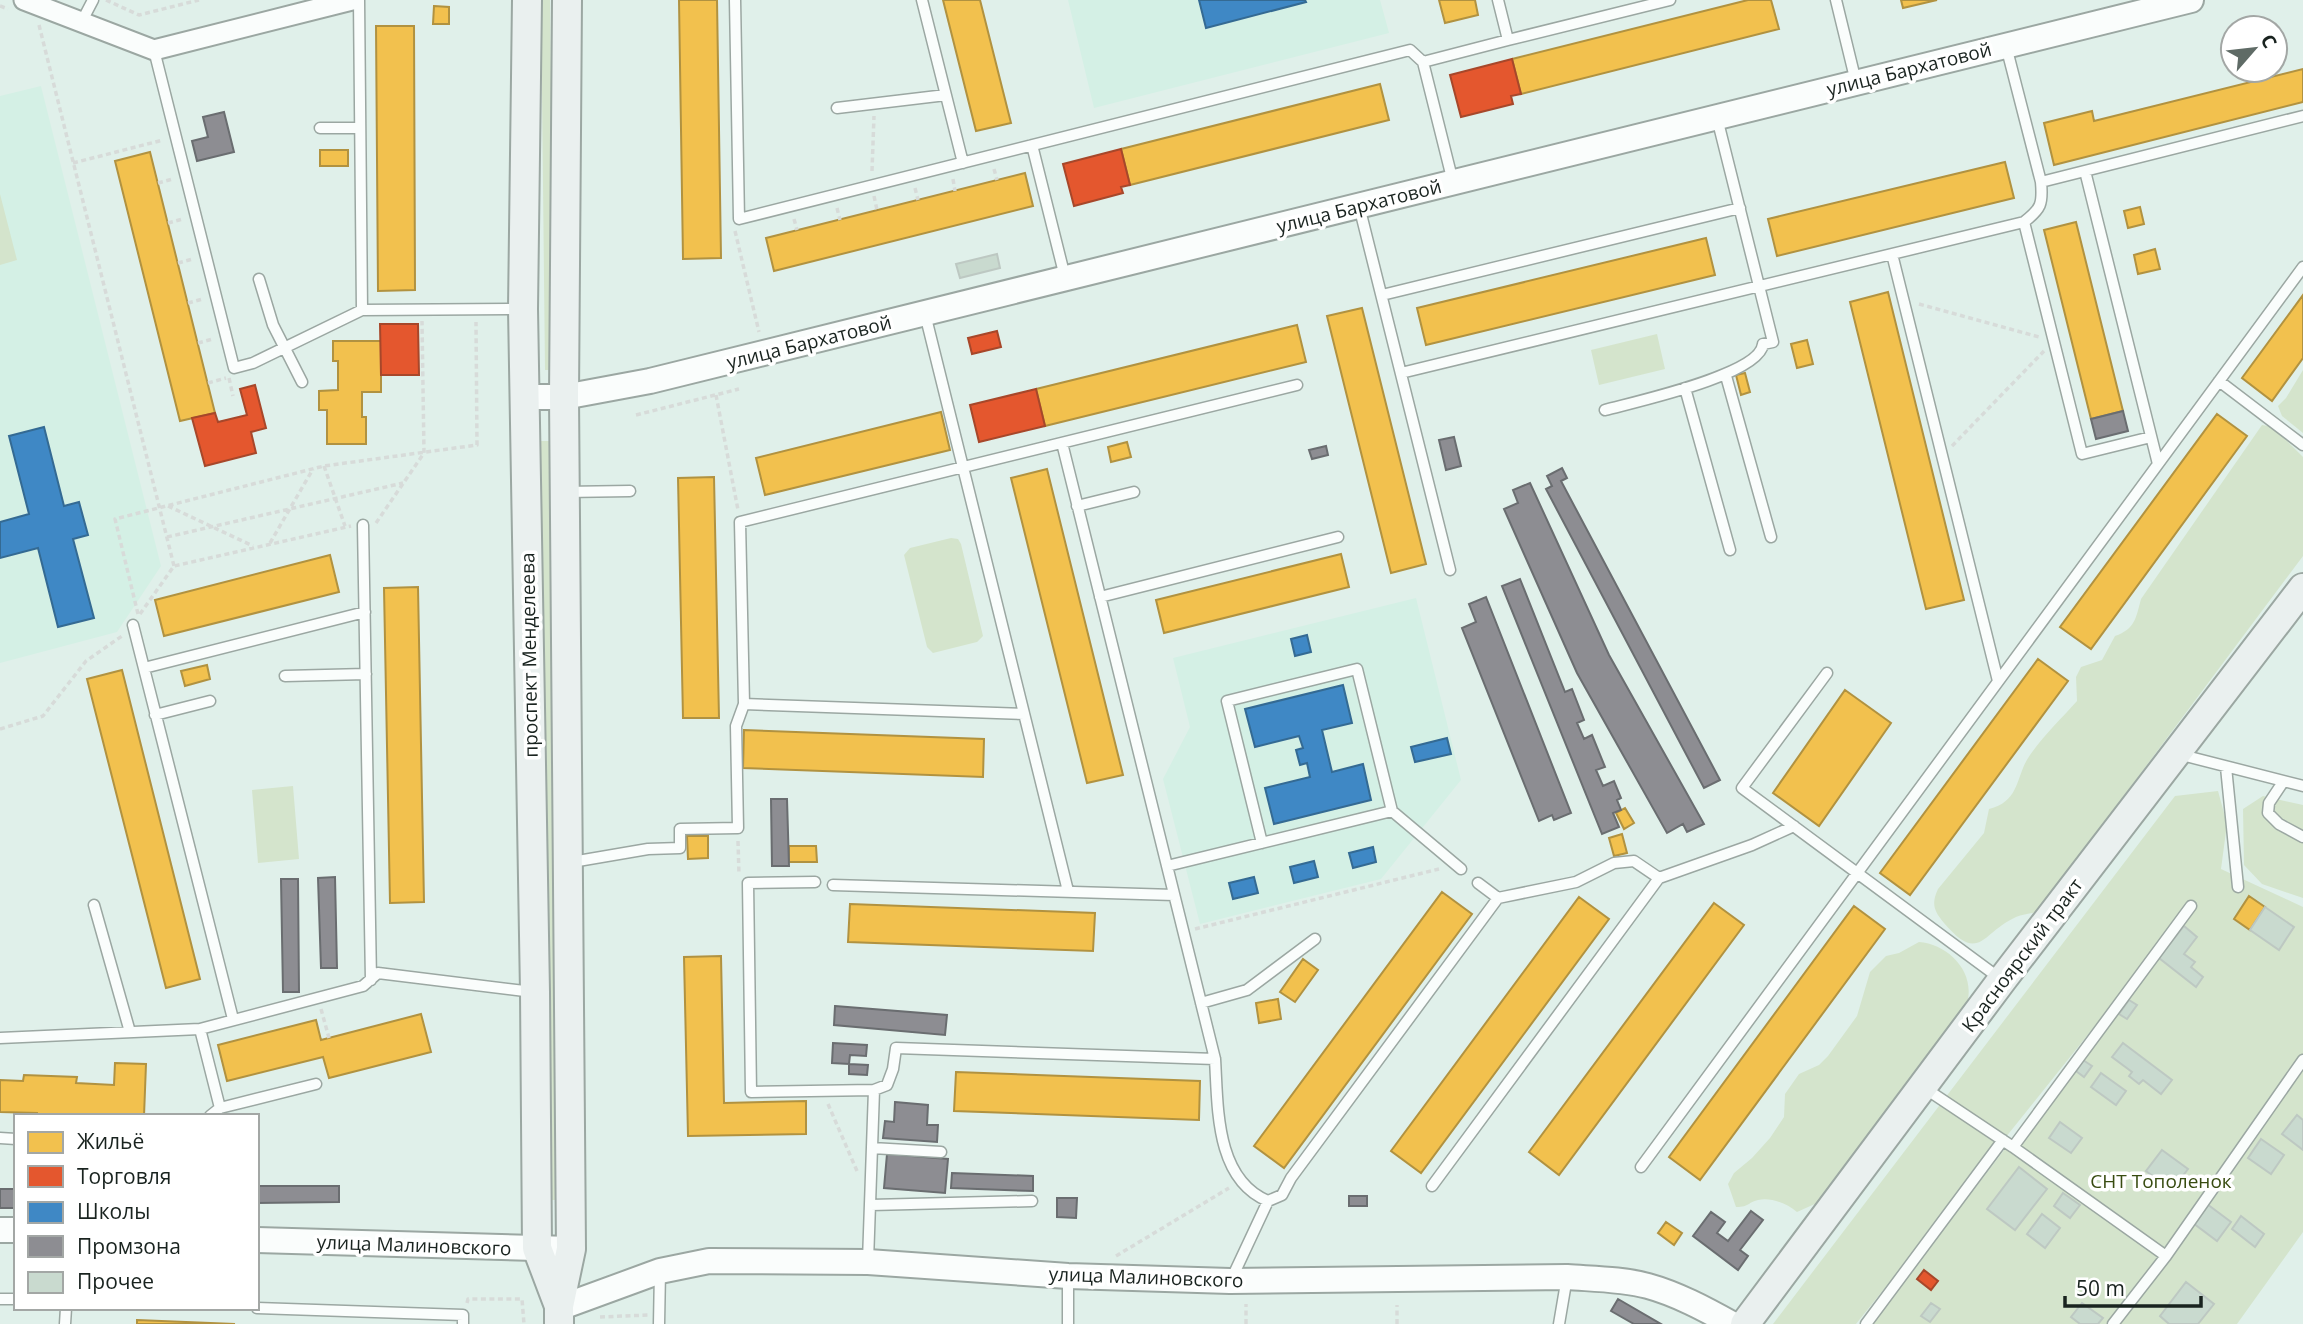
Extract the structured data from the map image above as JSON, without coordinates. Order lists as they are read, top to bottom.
{
  "streets": {
    "main road": ["проспект Менделеева", "Красноярский тракт"],
    "street": ["улица Бархатовой", "улица Малиновского"]
  },
  "crossings": [
    ["улица Бархатовой", "проспект Менделеева"],
    ["проспект Менделеева", "улица Малиновского"]
  ],
  "parks": ["СНТ Тополенок"],
  "legend": [
    "Жильё",
    "Торговля",
    "Школы",
    "Промзона",
    "Прочее"
  ],
  "scale_bar": "50 m",
  "north": "top right"
}
